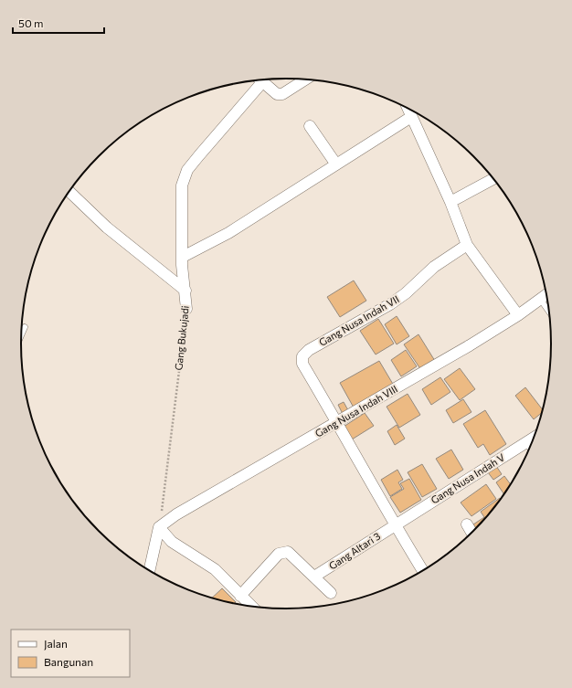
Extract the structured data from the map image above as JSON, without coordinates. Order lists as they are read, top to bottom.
{
  "streets": {
    "street": [
      "Gang Nusa Indah VII",
      "Gang Bukujadi",
      "Gang Nusa Indah VIII",
      "Gang Nusa Indah V",
      "Gang Altari 3"
    ]
  },
  "crossings": [
    ["Gang Nusa Indah VII", "Gang Nusa Indah VIII"],
    ["Gang Bukujadi", "Gang Nusa Indah VIII"],
    ["Gang Nusa Indah V", "Gang Altari 3"]
  ],
  "legend": ["Jalan", "Bangunan"],
  "scale_bar": "50 m"
}
